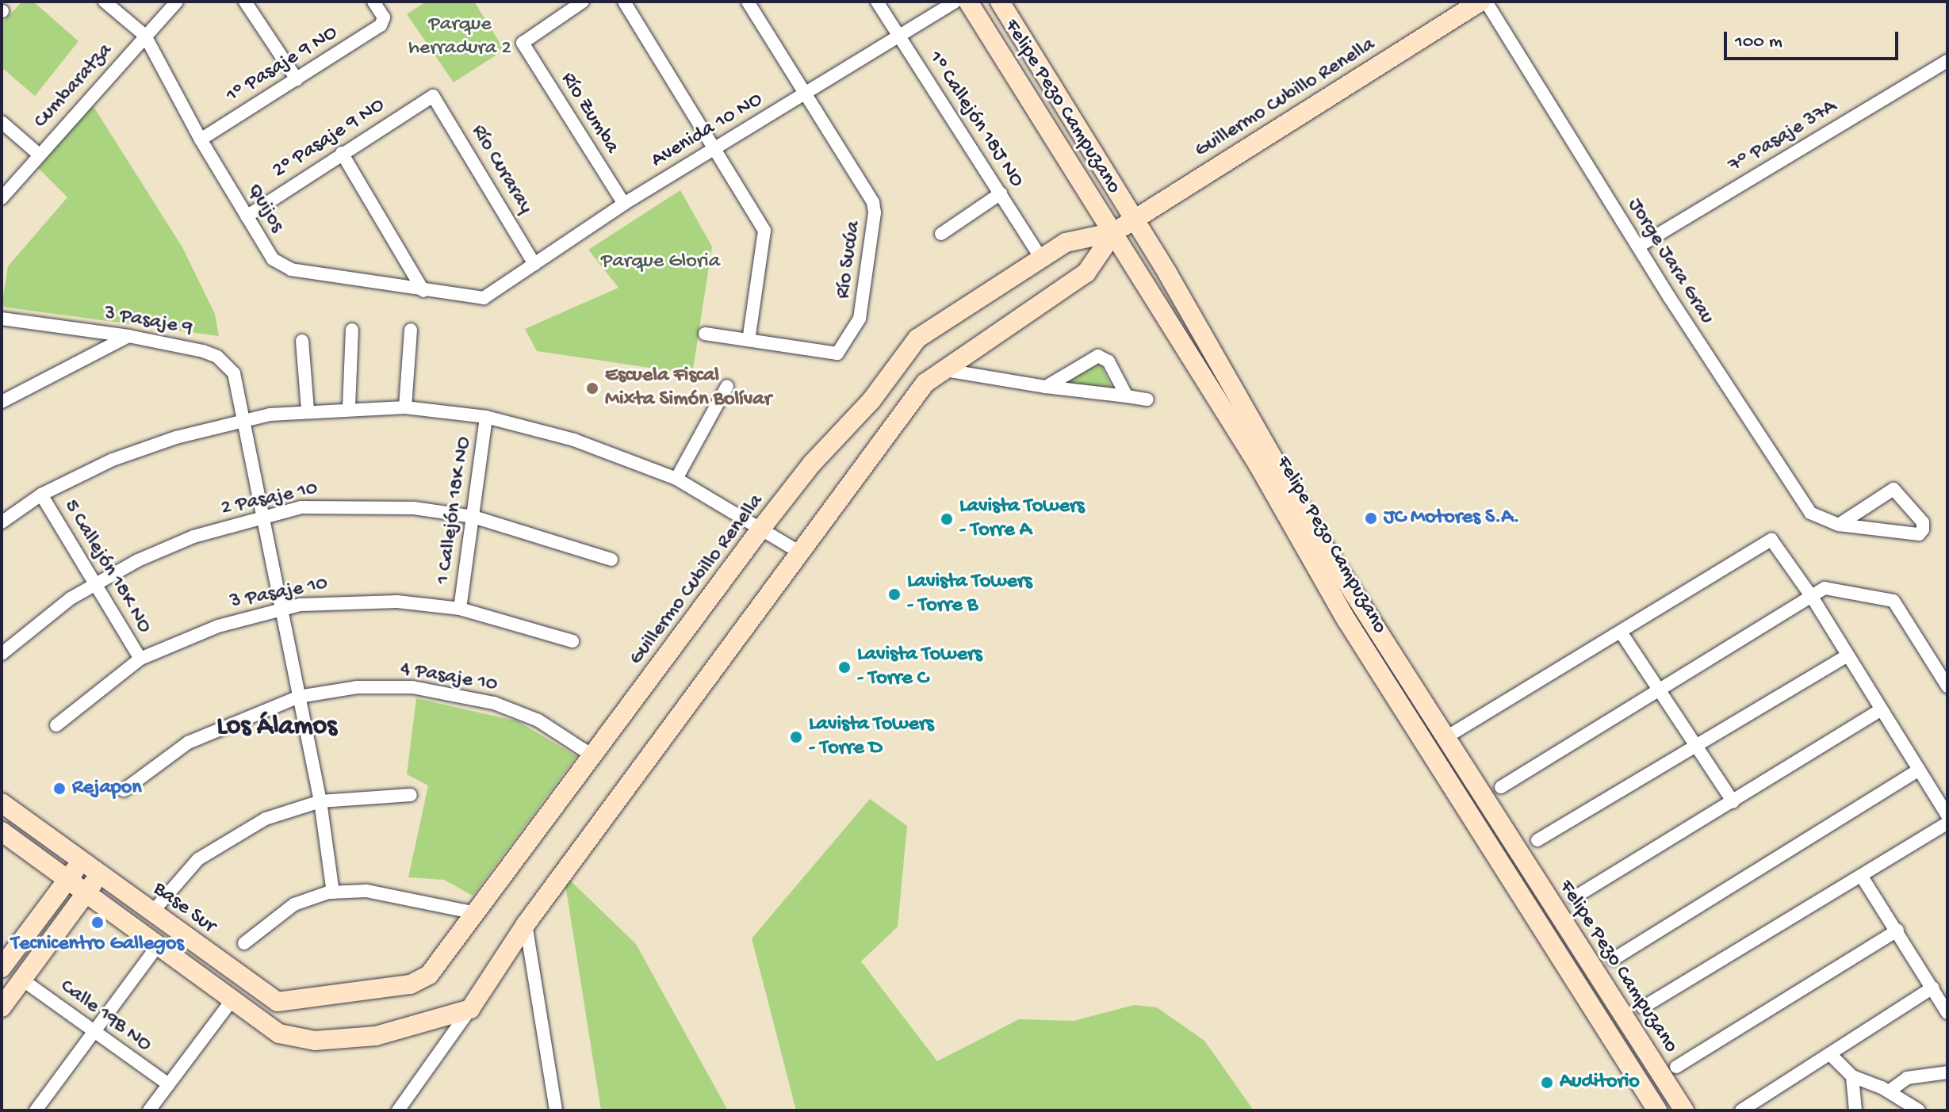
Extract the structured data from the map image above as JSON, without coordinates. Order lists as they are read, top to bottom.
{
  "streets": {
    "street": [
      "1º Pasaje 9 NO",
      "Cumbaratza",
      "Guillermo Cubillo Renella",
      "Felipe Pezo Campuzano",
      "Río Zumba",
      "1º Callejón 18J NO",
      "Avenida 10 NO",
      "7° Pasaje 37A",
      "2º Pasaje 9 NO",
      "Río Curaray",
      "Quijos",
      "Río Sucúa",
      "Jorge Jara Grau",
      "3 Pasaje 9",
      "2 Pasaje 10",
      "1 Callejón 18K NO",
      "5 Callejón 18K NO",
      "3 Pasaje 10",
      "4 Pasaje 10",
      "Base Sur",
      "Calle 19B NO"
    ]
  },
  "crossings": [
    ["1º Pasaje 9 NO", "Quijos"],
    ["Cumbaratza", "Quijos"],
    ["Guillermo Cubillo Renella", "Felipe Pezo Campuzano"],
    ["Guillermo Cubillo Renella", "1º Callejón 18J NO"],
    ["Guillermo Cubillo Renella", "4 Pasaje 10"],
    ["Guillermo Cubillo Renella", "Base Sur"],
    ["Río Zumba", "Avenida 10 NO"],
    ["1º Callejón 18J NO", "Avenida 10 NO"],
    ["Avenida 10 NO", "Río Curaray"],
    ["Avenida 10 NO", "Quijos"],
    ["Avenida 10 NO", "Río Sucúa"],
    ["7° Pasaje 37A", "Jorge Jara Grau"],
    ["2º Pasaje 9 NO", "Río Curaray"],
    ["2º Pasaje 9 NO", "Quijos"],
    ["3 Pasaje 9", "2 Pasaje 10"],
    ["3 Pasaje 9", "3 Pasaje 10"],
    ["3 Pasaje 9", "4 Pasaje 10"],
    ["2 Pasaje 10", "1 Callejón 18K NO"],
    ["2 Pasaje 10", "5 Callejón 18K NO"],
    ["1 Callejón 18K NO", "3 Pasaje 10"],
    ["5 Callejón 18K NO", "3 Pasaje 10"]
  ],
  "districts": ["Los Álamos"],
  "parks": ["Parque herradura 2", "Parque Gloria"],
  "places": [
    "Escuela Fiscal Mixta Simón Bolívar",
    "JC Motores S.A.",
    "Lavista Towers - Torre A",
    "Lavista Towers - Torre B",
    "Lavista Towers - Torre C",
    "Lavista Towers - Torre D",
    "Rejapon",
    "Tecnicentro Gallegos",
    "Auditorio"
  ],
  "scale_bar": "100 m"
}
